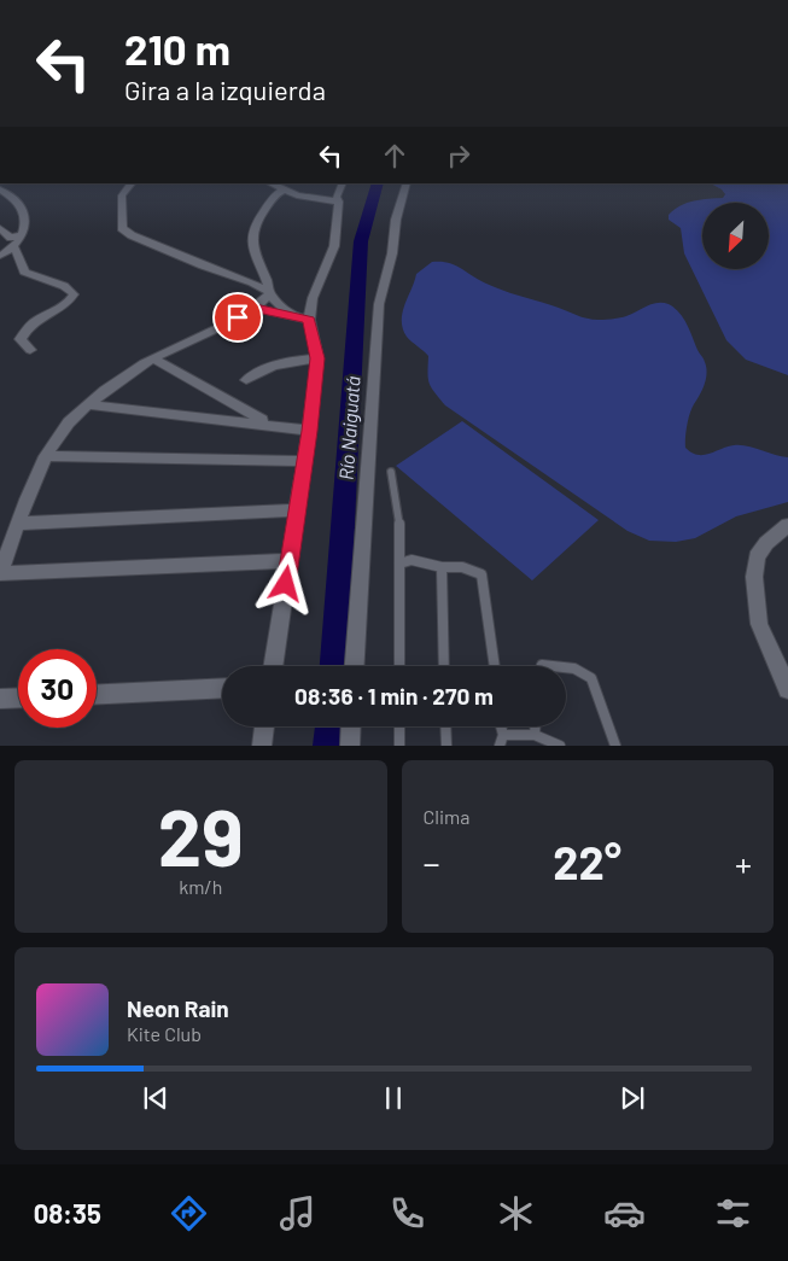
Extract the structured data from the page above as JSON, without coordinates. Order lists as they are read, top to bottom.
{
  "water": ["Río Naiguatá"],
  "north": "bottom left",
  "page": {
    "turn": ["210 m", "Gira a la izquierda"],
    "limit": "30",
    "trip": "08:36 · 1 min · 270 m",
    "tile": [
      ["29", "km/h"],
      "Clima"
    ],
    "heat": ["−", "22°", "+"],
    "song": ["Neon Rain", "Kite Club"],
    "tabs": "08:35"
  }
}
